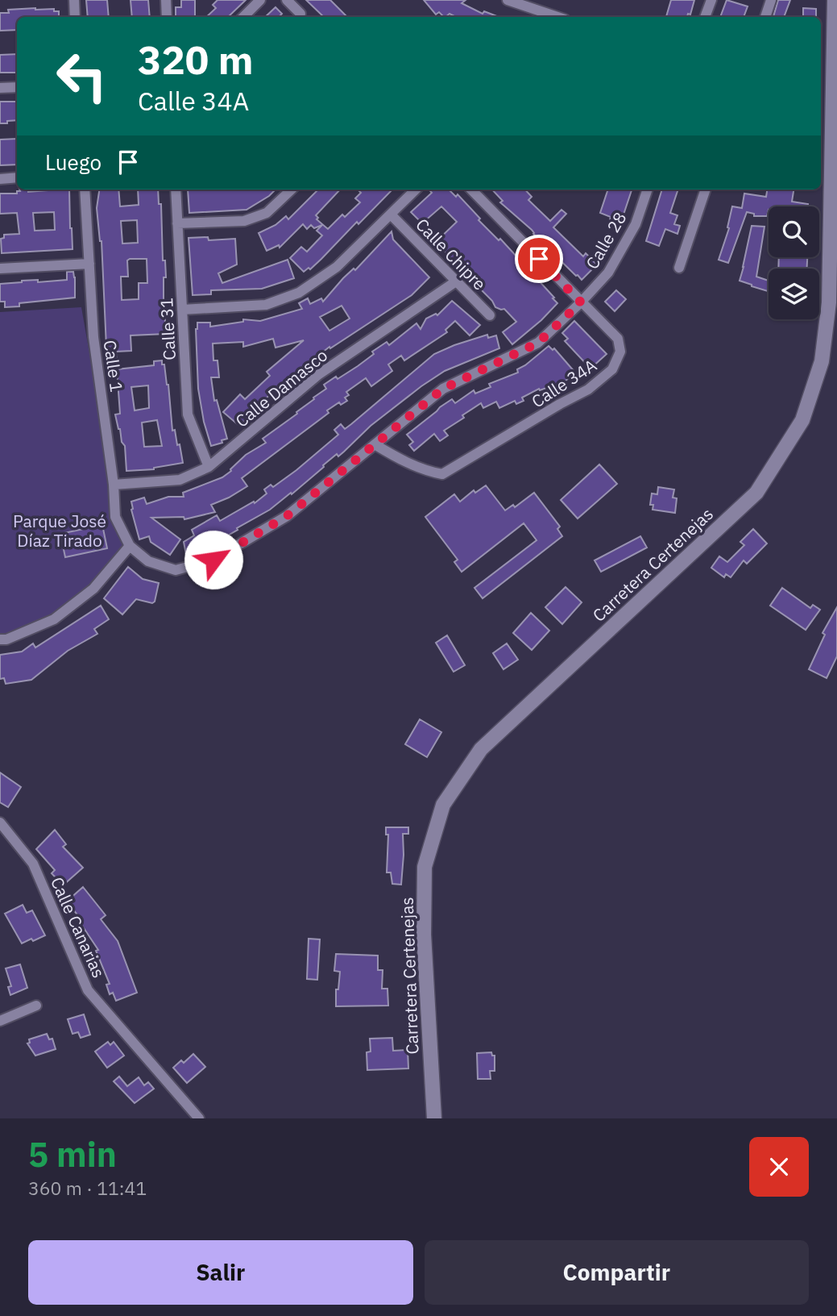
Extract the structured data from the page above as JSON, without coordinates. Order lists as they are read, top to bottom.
{
  "streets": {
    "main road": ["Carretera Certenejas"],
    "street": [
      "Calle 28",
      "Calle Chipre",
      "Calle 31",
      "Calle 1",
      "Calle 34A",
      "Calle Damasco",
      "Calle Canarias"
    ]
  },
  "crossings": [
    ["Calle 28", "Calle 1"],
    ["Calle 28", "Calle 34A"],
    ["Calle Chipre", "Calle Damasco"],
    ["Calle 31", "Calle Damasco"],
    ["Calle 1", "Calle Damasco"]
  ],
  "parks": ["Parque José Díaz Tirado"],
  "page": {
    "turn": ["320 m", "Calle 34A"],
    "then": "Luego",
    "heading": ["5 min", "360 m · 11:41"],
    "buttons": ["Salir", "Compartir"]
  }
}
